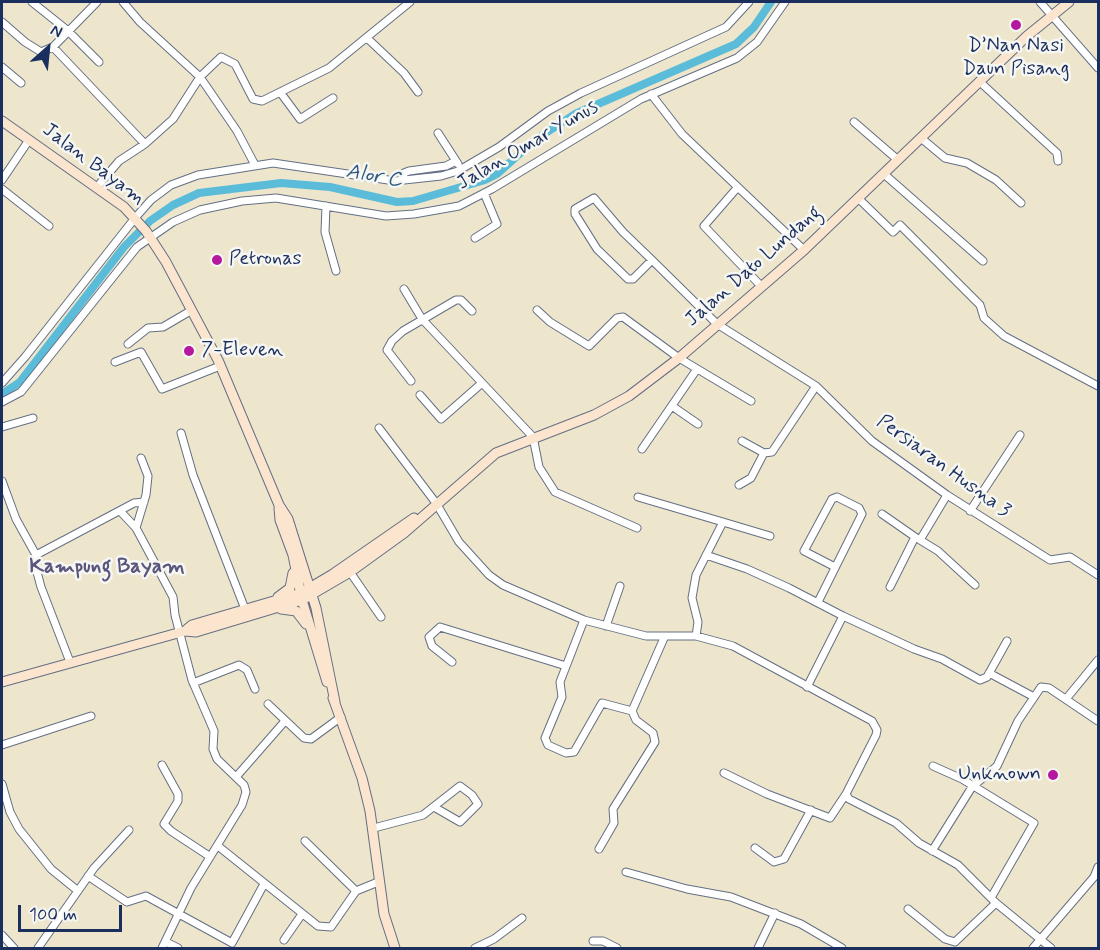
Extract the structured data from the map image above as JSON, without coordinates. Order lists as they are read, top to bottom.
{
  "streets": {
    "main road": ["Jalan Bayam", "Jalan Dato Lundang"],
    "street": ["Jalan Omar Yunus", "Persiaran Husna 3"]
  },
  "crossings": [
    ["Jalan Omar Yunus", "Jalan Bayam"],
    ["Jalan Bayam", "Jalan Dato Lundang"],
    ["Jalan Dato Lundang", "Persiaran Husna 3"]
  ],
  "districts": ["Kampung Bayam"],
  "water": ["Alor C"],
  "places": [
    "D’Nan Nasi Daun Pisang",
    "Petronas",
    "7-Eleven",
    "Unknown"
  ],
  "scale_bar": "100 m",
  "north": "top right"
}
